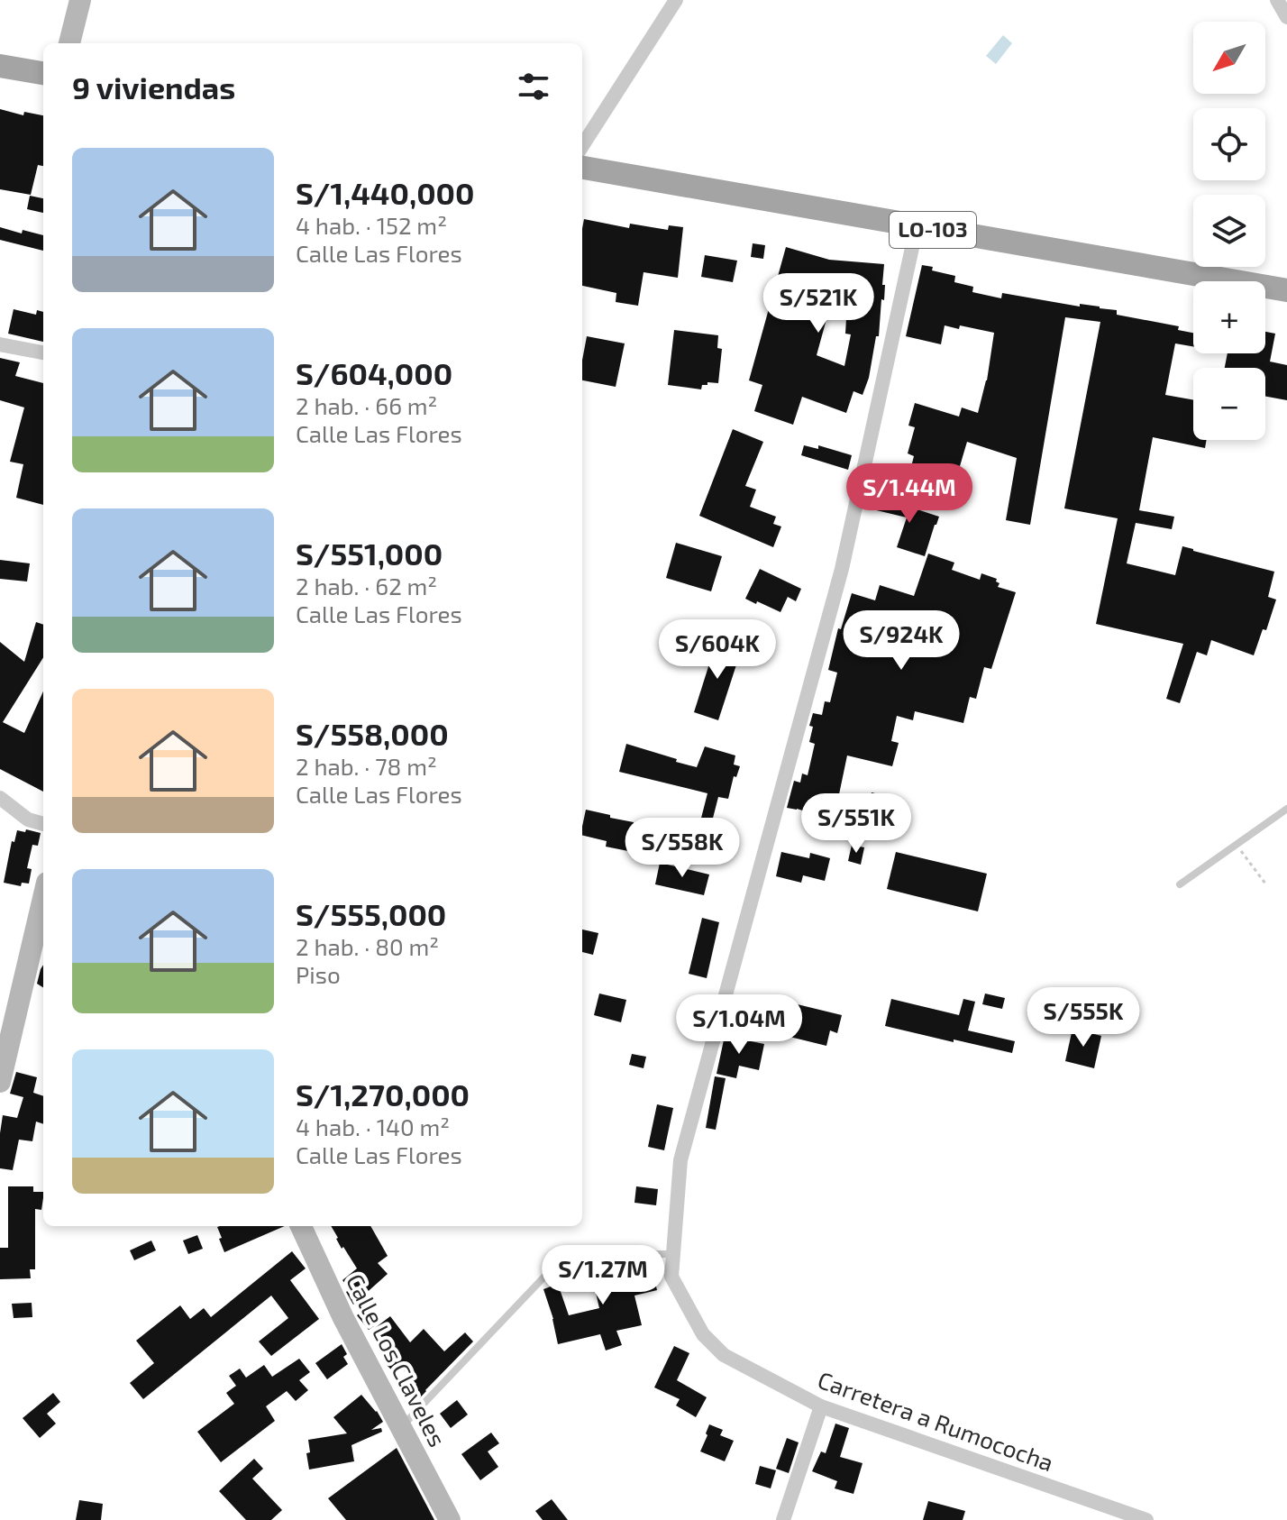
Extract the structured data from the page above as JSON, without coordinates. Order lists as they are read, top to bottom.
{
  "streets": {
    "main road": ["LO-103"],
    "street": ["Calle Los Claveles", "Carretera a Rumococha"]
  },
  "north": "bottom left",
  "page": {
    "map_buttons": ["+", "−"],
    "heading": "9 viviendas",
    "list": [
      {
        "name": "S/1,440,000",
        "note": "4 hab. · 152 m² · Calle Las Flores"
      },
      {
        "name": "S/604,000",
        "note": "2 hab. · 66 m² · Calle Las Flores"
      },
      {
        "name": "S/551,000",
        "note": "2 hab. · 62 m² · Calle Las Flores"
      },
      {
        "name": "S/558,000",
        "note": "2 hab. · 78 m² · Calle Las Flores"
      },
      {
        "name": "S/555,000",
        "note": "2 hab. · 80 m² · Piso"
      },
      {
        "name": "S/1,270,000",
        "note": "4 hab. · 140 m² · Calle Las Flores"
      }
    ],
    "price": [
      "S/521K",
      "S/1.44M",
      "S/924K",
      "S/604K",
      "S/551K",
      "S/558K",
      "S/555K",
      "S/1.04M",
      "S/1.27M"
    ]
  }
}
